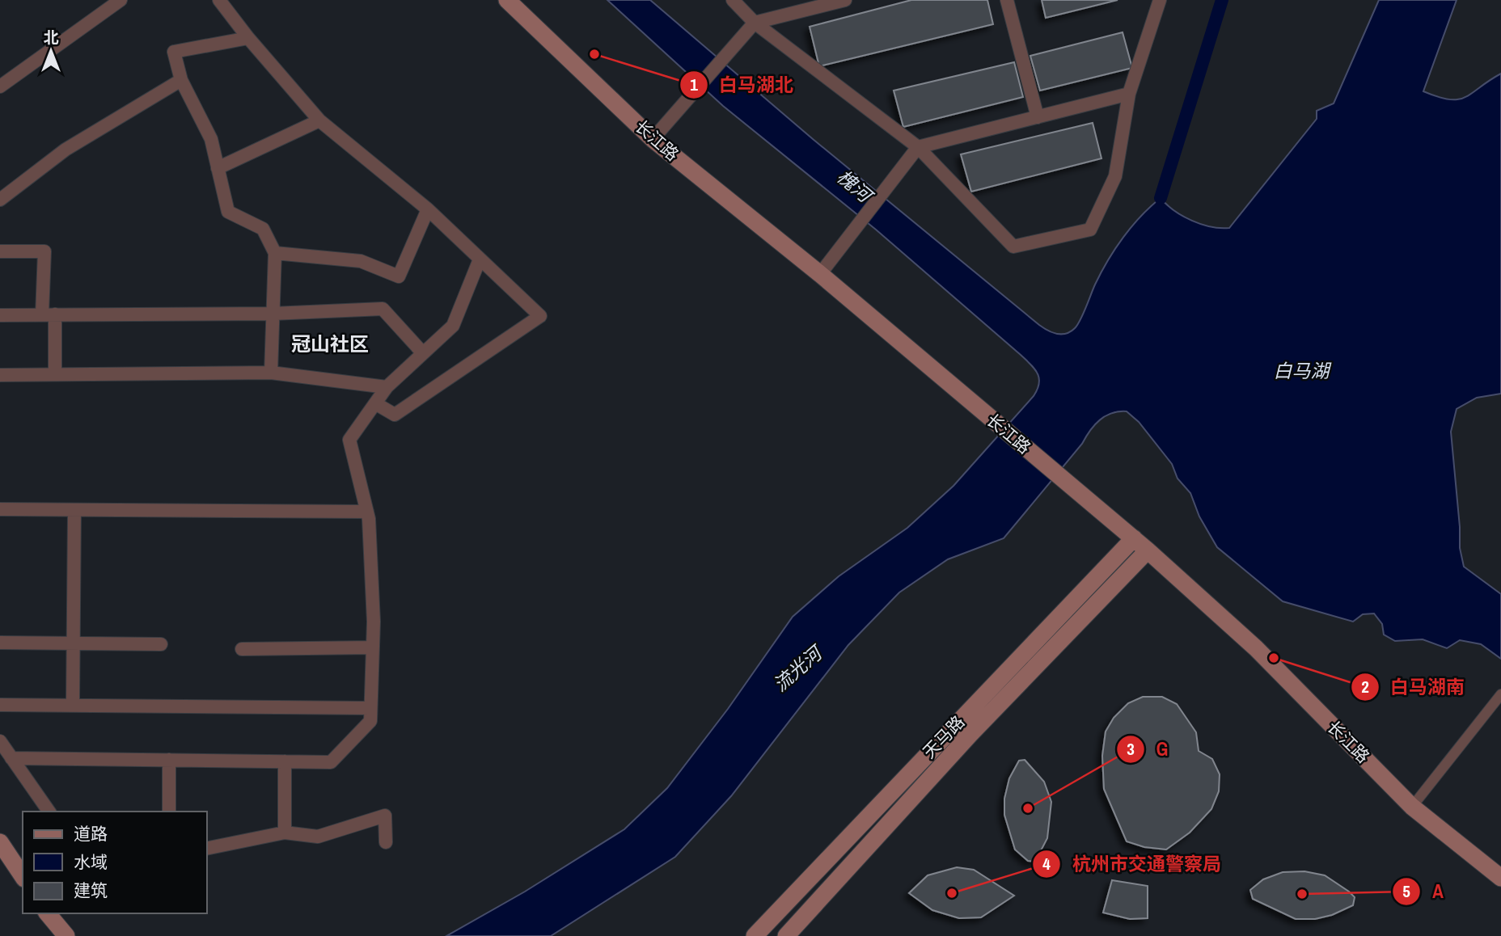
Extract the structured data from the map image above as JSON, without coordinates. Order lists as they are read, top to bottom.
{
  "streets": {
    "main road": ["长江路", "天马路"]
  },
  "crossings": [
    ["长江路", "天马路"]
  ],
  "districts": ["冠山社区"],
  "water": ["槐河", "白马湖", "流光河"],
  "places": [
    "白马湖北",
    "白马湖南",
    "G",
    "杭州市交通警察局",
    "A"
  ],
  "legend": ["道路", "水域", "建筑"],
  "north": "top"
}
